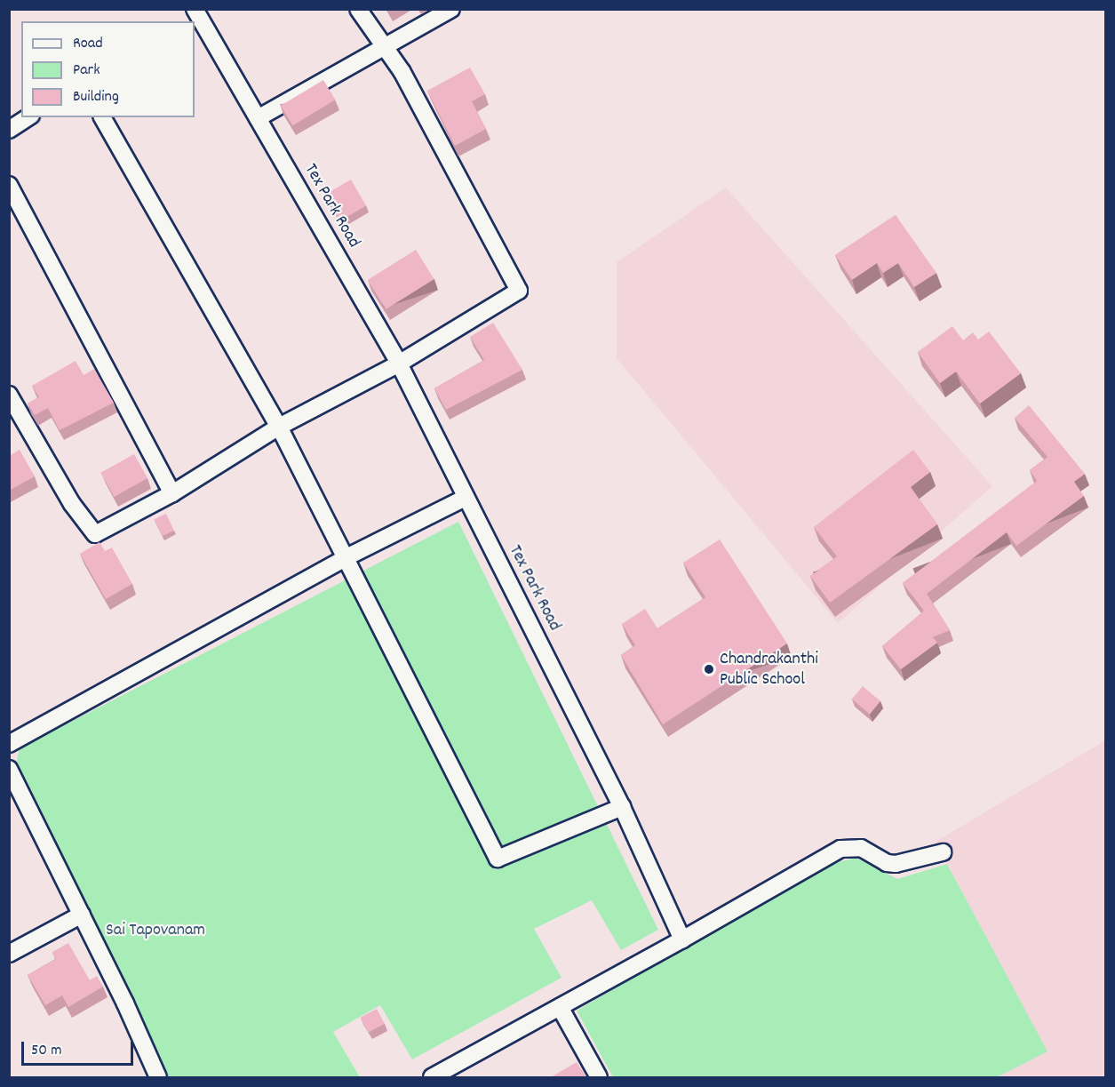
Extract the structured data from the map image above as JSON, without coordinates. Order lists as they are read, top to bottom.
{
  "streets": {
    "street": ["Tex Park Road"]
  },
  "parks": ["Sai Tapovanam"],
  "places": ["Chandrakanthi Public School"],
  "legend": ["Road", "Park", "Building"],
  "scale_bar": "50 m"
}
